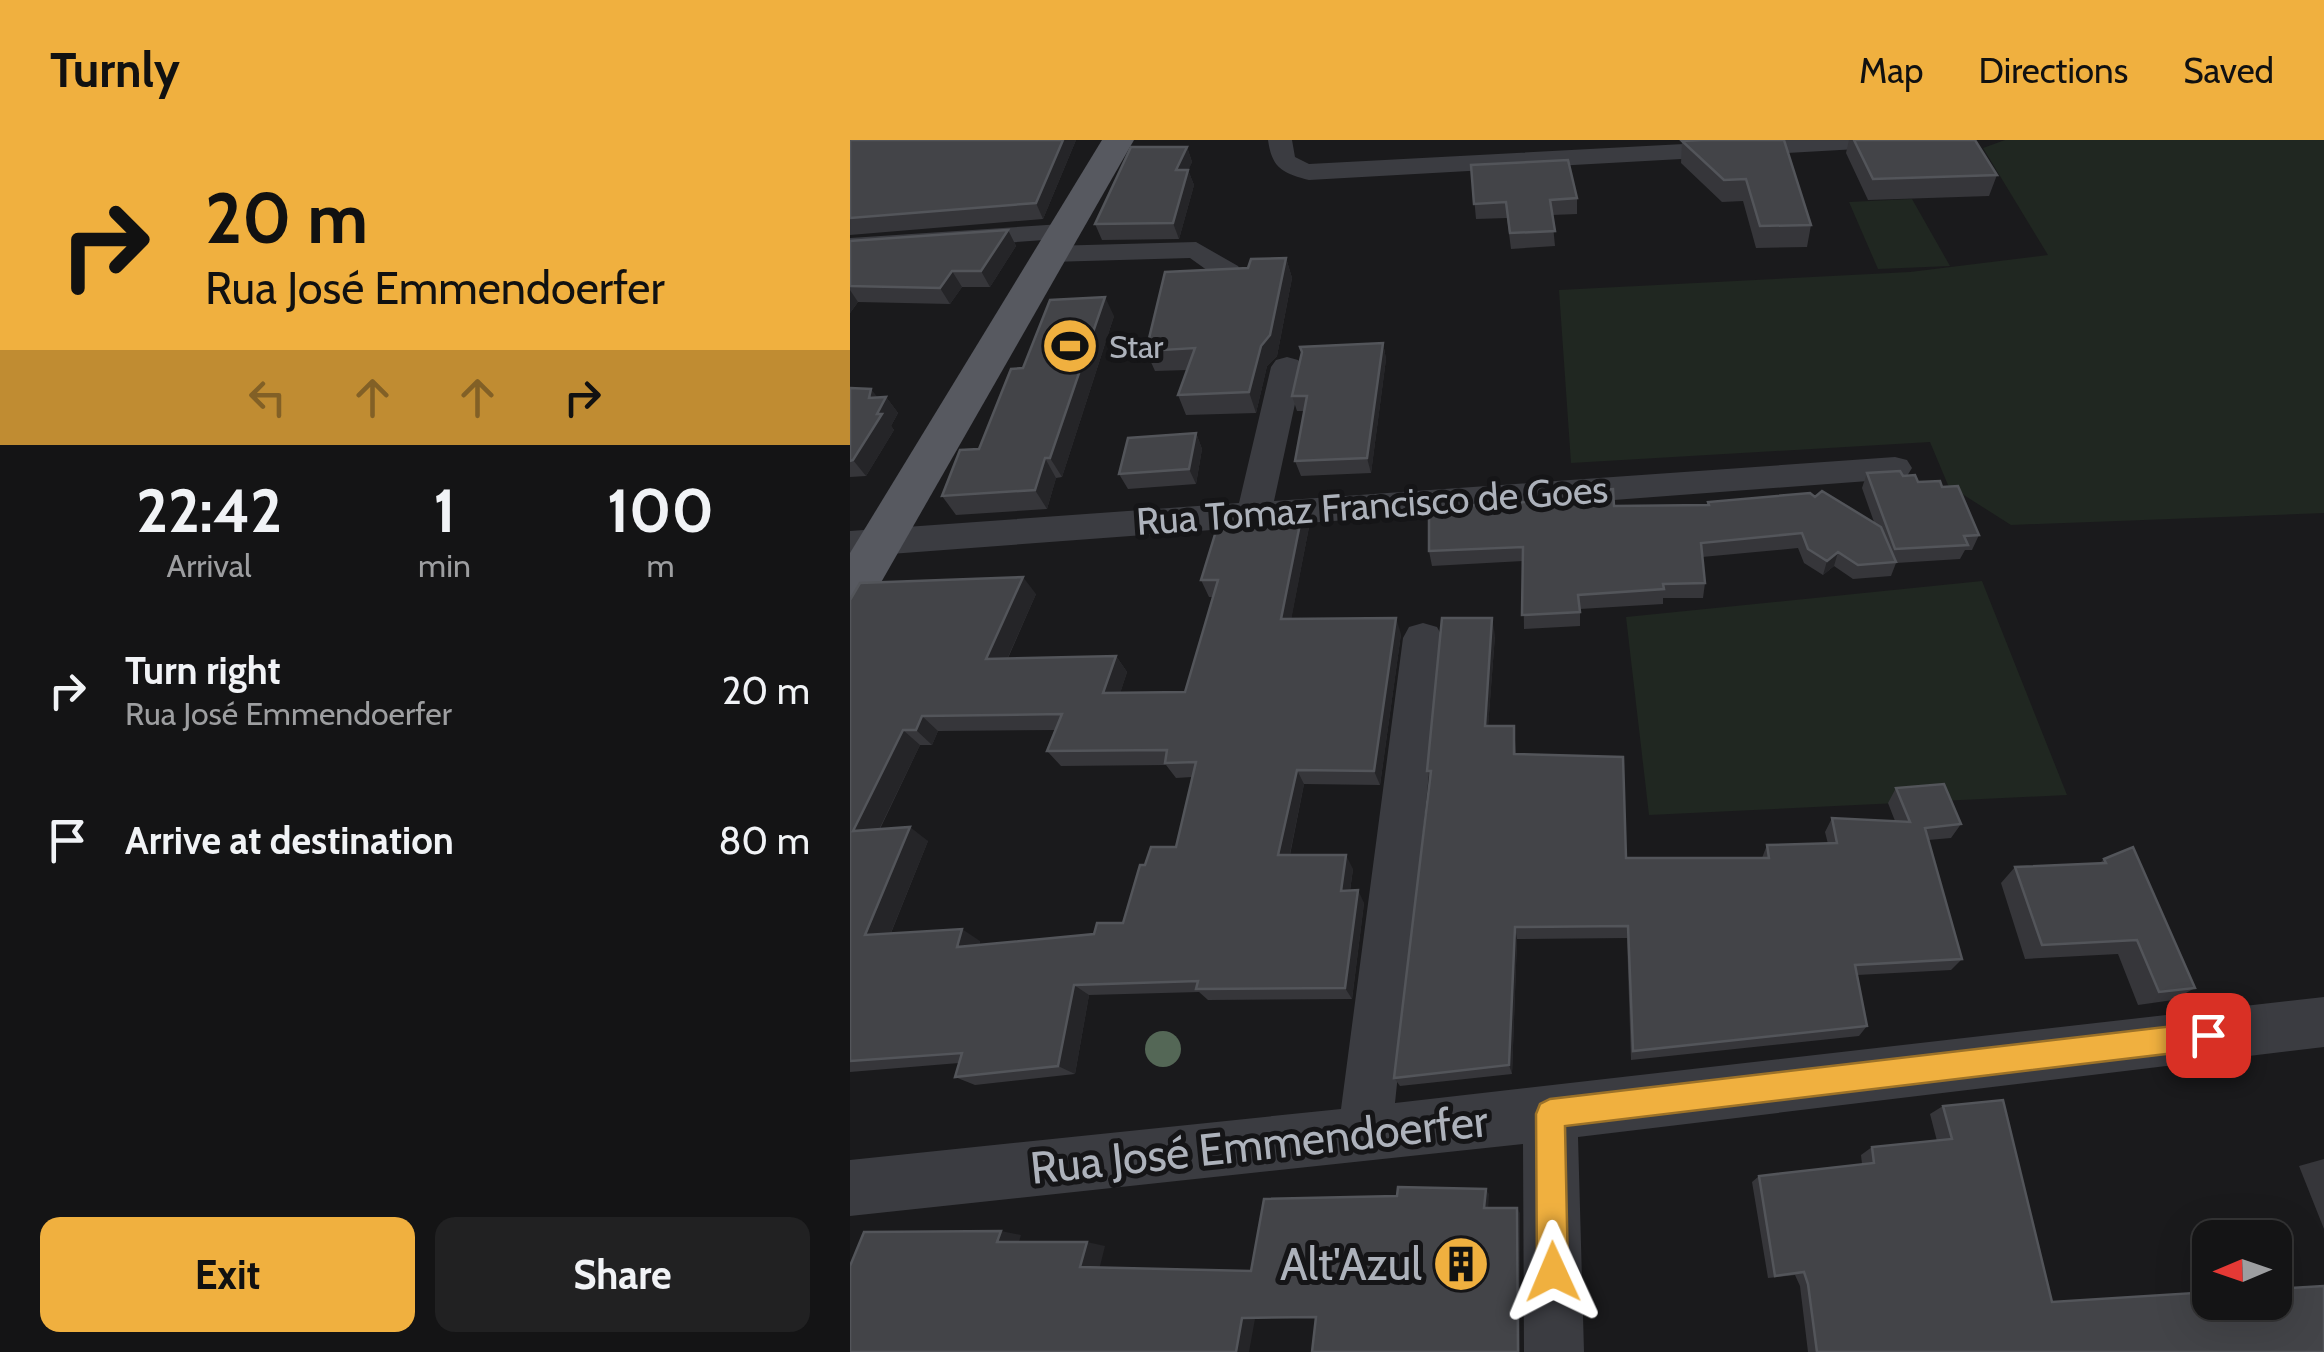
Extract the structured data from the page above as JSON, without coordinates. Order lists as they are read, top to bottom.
{
  "streets": {
    "street": ["Rua Tomaz Francisco de Goes", "Rua José Emmendoerfer"]
  },
  "places": {
    "sports": ["Star"],
    "building": ["Alt'Azul"]
  },
  "north": "left",
  "page": {
    "header": "Turnly",
    "nav": ["Map", "Directions", "Saved"],
    "turn": ["20 m", "Rua José Emmendoerfer"],
    "eta": [
      "22:42",
      "Arrival",
      "1",
      "min",
      "100",
      "m"
    ],
    "list": [
      {
        "name": "Turn right",
        "note": "Rua José Emmendoerfer",
        "value": "20 m"
      },
      {
        "name": "Arrive at destination",
        "value": "80 m"
      }
    ],
    "buttons": ["Exit", "Share"]
  }
}
